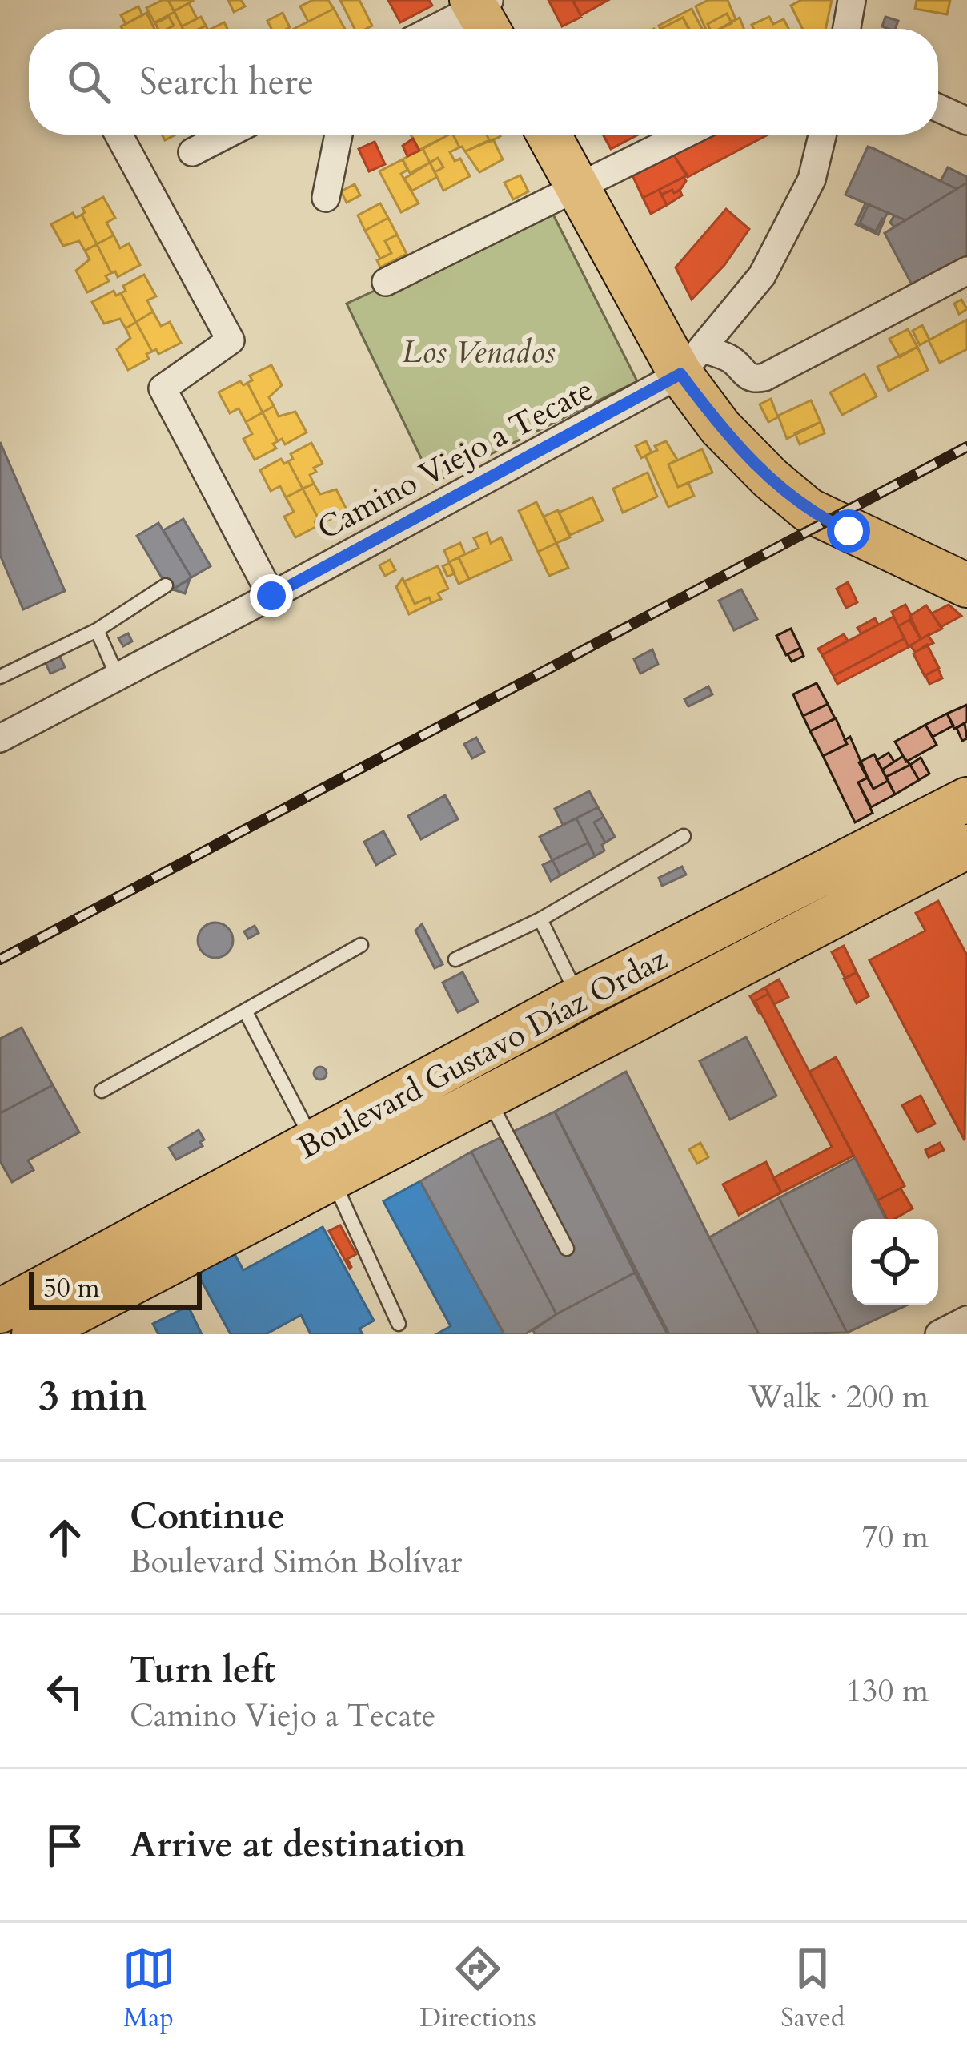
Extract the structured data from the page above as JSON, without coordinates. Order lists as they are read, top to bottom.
{
  "streets": {
    "main road": ["Boulevard Gustavo Díaz Ordaz"],
    "street": ["Camino Viejo a Tecate"]
  },
  "parks": ["Los Venados"],
  "scale_bar": "50 m",
  "page": {
    "search": "Search here",
    "scale": "50 m",
    "heading": ["3 min", "Walk · 200 m"],
    "list": [
      ["Continue", "Boulevard Simón Bolívar", "70 m"],
      ["Turn left", "Camino Viejo a Tecate", "130 m"],
      "Arrive at destination"
    ],
    "nav": ["Map", "Directions", "Saved"]
  }
}
